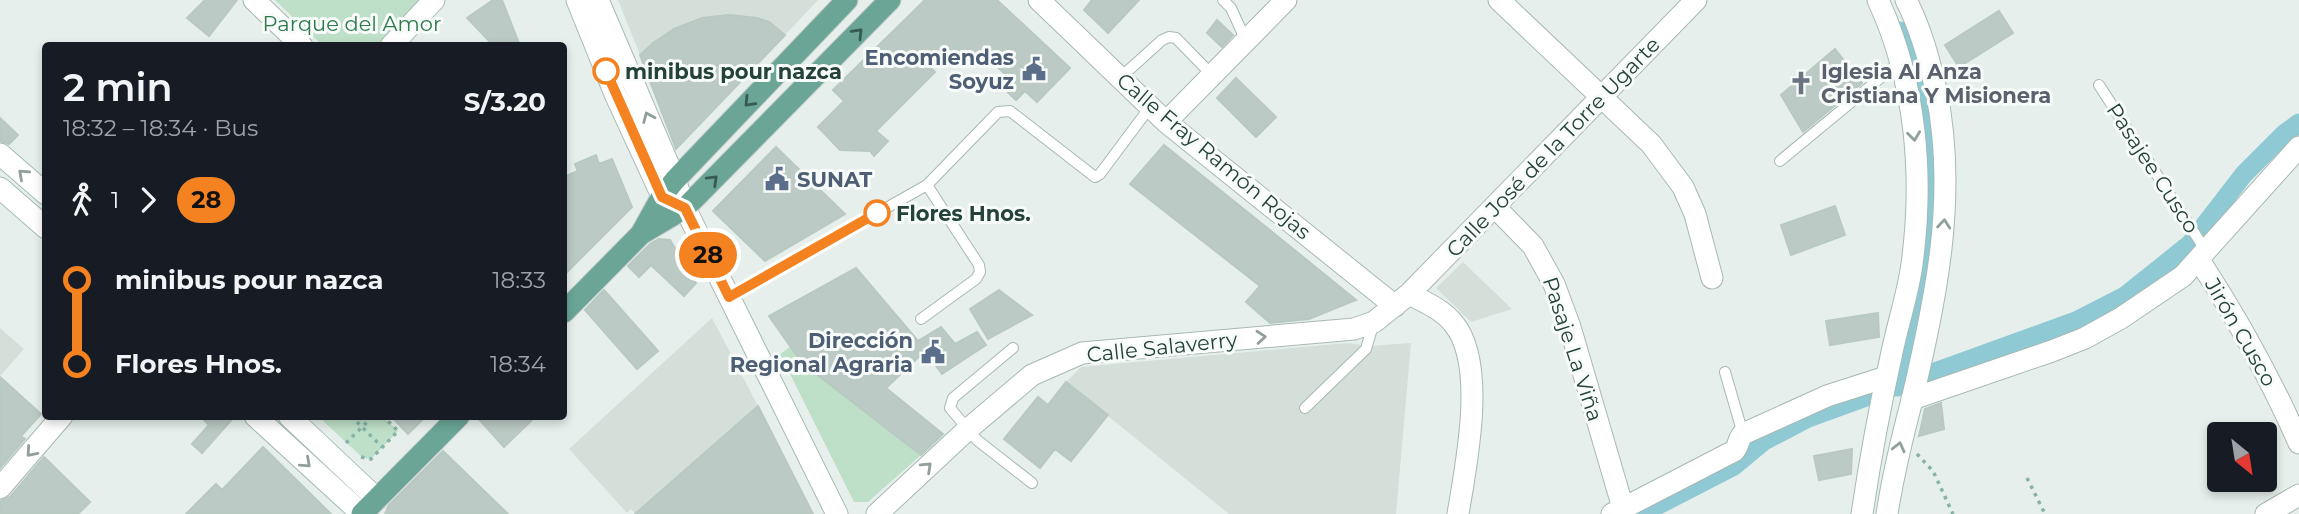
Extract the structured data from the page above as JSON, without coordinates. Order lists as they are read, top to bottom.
{
  "streets": {
    "street": [
      "Calle José de la Torre Ugarte",
      "Calle Fray Ramón Rojas",
      "Jirón Cusco",
      "Calle Salaverry",
      "Pasaje La Viña"
    ],
    "lane": ["Pasajee Cusco"]
  },
  "crossings": [
    ["Calle José de la Torre Ugarte", "Calle Fray Ramón Rojas"],
    ["Calle José de la Torre Ugarte", "Calle Salaverry"],
    ["Calle José de la Torre Ugarte", "Pasaje La Viña"],
    ["Calle Fray Ramón Rojas", "Calle Salaverry"],
    ["Pasajee Cusco", "Jirón Cusco"]
  ],
  "one_way": ["Calle Salaverry"],
  "parks": ["Parque del Amor"],
  "places": {
    "public building": ["Encomiendas Soyuz", "SUNAT", "Dirección Regional Agraria"],
    "other": ["minibus pour nazca", "Flores Hnos."],
    "church": ["Iglesia Al Anza Cristiana Y Misionera"]
  },
  "lines": ["bus line 28"],
  "north": "bottom right",
  "page": {
    "on_map": "28",
    "heading": ["2 min", "18:32 – 18:34 · Bus", "S/3.20"],
    "legs": ["1", "28"],
    "list": [
      {
        "name": "minibus pour nazca",
        "value": "18:33"
      },
      {
        "name": "Flores Hnos.",
        "value": "18:34"
      }
    ]
  }
}
